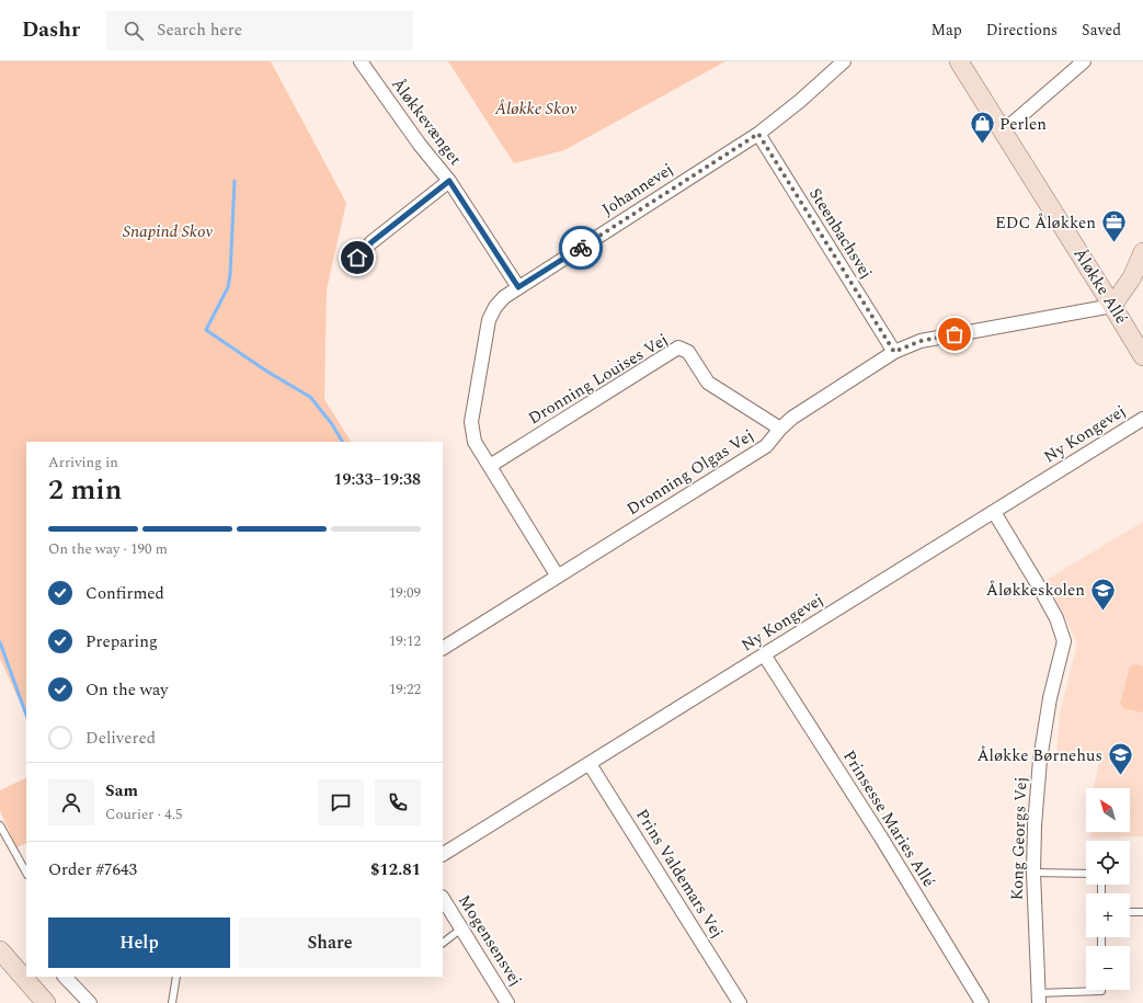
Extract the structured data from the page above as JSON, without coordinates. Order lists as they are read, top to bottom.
{
  "streets": {
    "street": [
      "Åløkkevænget",
      "Johannevej",
      "Steenbachsvej",
      "Åløkke Allé",
      "Dronning Louises Vej",
      "Ny Kongevej",
      "Dronning Olgas Vej",
      "Prinsesse Maries Allé",
      "Kong Georgs Vej",
      "Prins Valdemars Vej",
      "Mogensensvej"
    ]
  },
  "crossings": [
    ["Åløkkevænget", "Johannevej"],
    ["Johannevej", "Steenbachsvej"],
    ["Johannevej", "Dronning Louises Vej"],
    ["Johannevej", "Dronning Olgas Vej"],
    ["Steenbachsvej", "Dronning Olgas Vej"],
    ["Åløkke Allé", "Dronning Olgas Vej"],
    ["Dronning Louises Vej", "Dronning Olgas Vej"],
    ["Ny Kongevej", "Prinsesse Maries Allé"],
    ["Ny Kongevej", "Kong Georgs Vej"],
    ["Ny Kongevej", "Prins Valdemars Vej"]
  ],
  "parks": ["Åløkke Skov", "Snapind Skov"],
  "places": {
    "shop": ["Perlen"],
    "office": ["EDC Åløkken"],
    "school or university": ["Åløkkeskolen", "Åløkke Børnehus"]
  },
  "north": "top left",
  "page": {
    "header": "Dashr",
    "search": "Search here",
    "nav": ["Map", "Directions", "Saved"],
    "heading": ["2 min", "Arriving in", "19:33–19:38"],
    "panel": [
      "Sam",
      "Courier · 4.5",
      "Order #7643",
      "$12.81"
    ],
    "bar": "On the way · 190 m",
    "list": [
      ["Confirmed", "19:09"],
      ["Preparing", "19:12"],
      ["On the way", "19:22"],
      "Delivered"
    ],
    "map_buttons": ["+", "−"],
    "buttons": ["Help", "Share"]
  }
}
